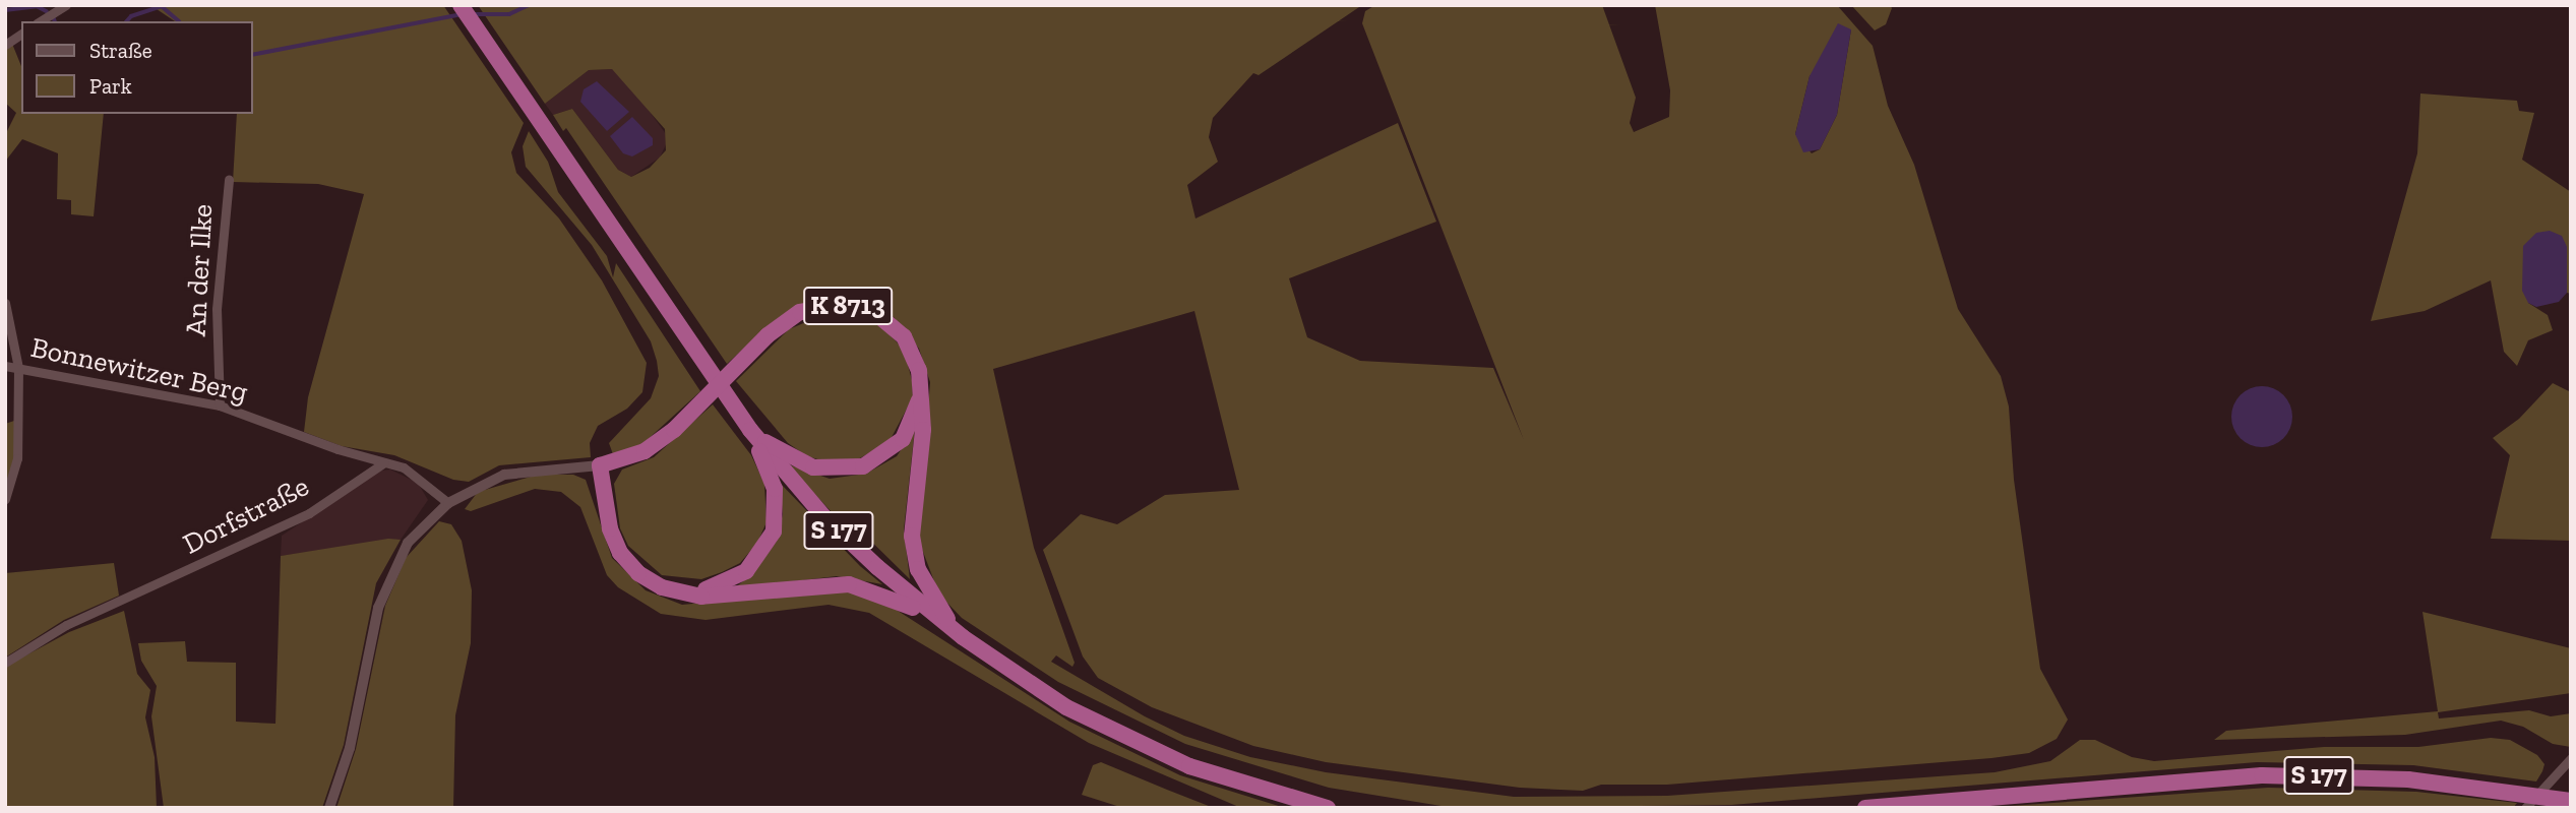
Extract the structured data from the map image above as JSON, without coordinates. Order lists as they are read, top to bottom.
{
  "streets": {
    "highway": ["K 8713", "S 177"],
    "street": ["An der Ilke", "Bonnewitzer Berg", "Dorfstraße"]
  },
  "crossings": [
    ["An der Ilke", "Bonnewitzer Berg"],
    ["K 8713", "Bonnewitzer Berg"],
    ["Bonnewitzer Berg", "Dorfstraße"]
  ],
  "legend": ["Straße", "Park"]
}
